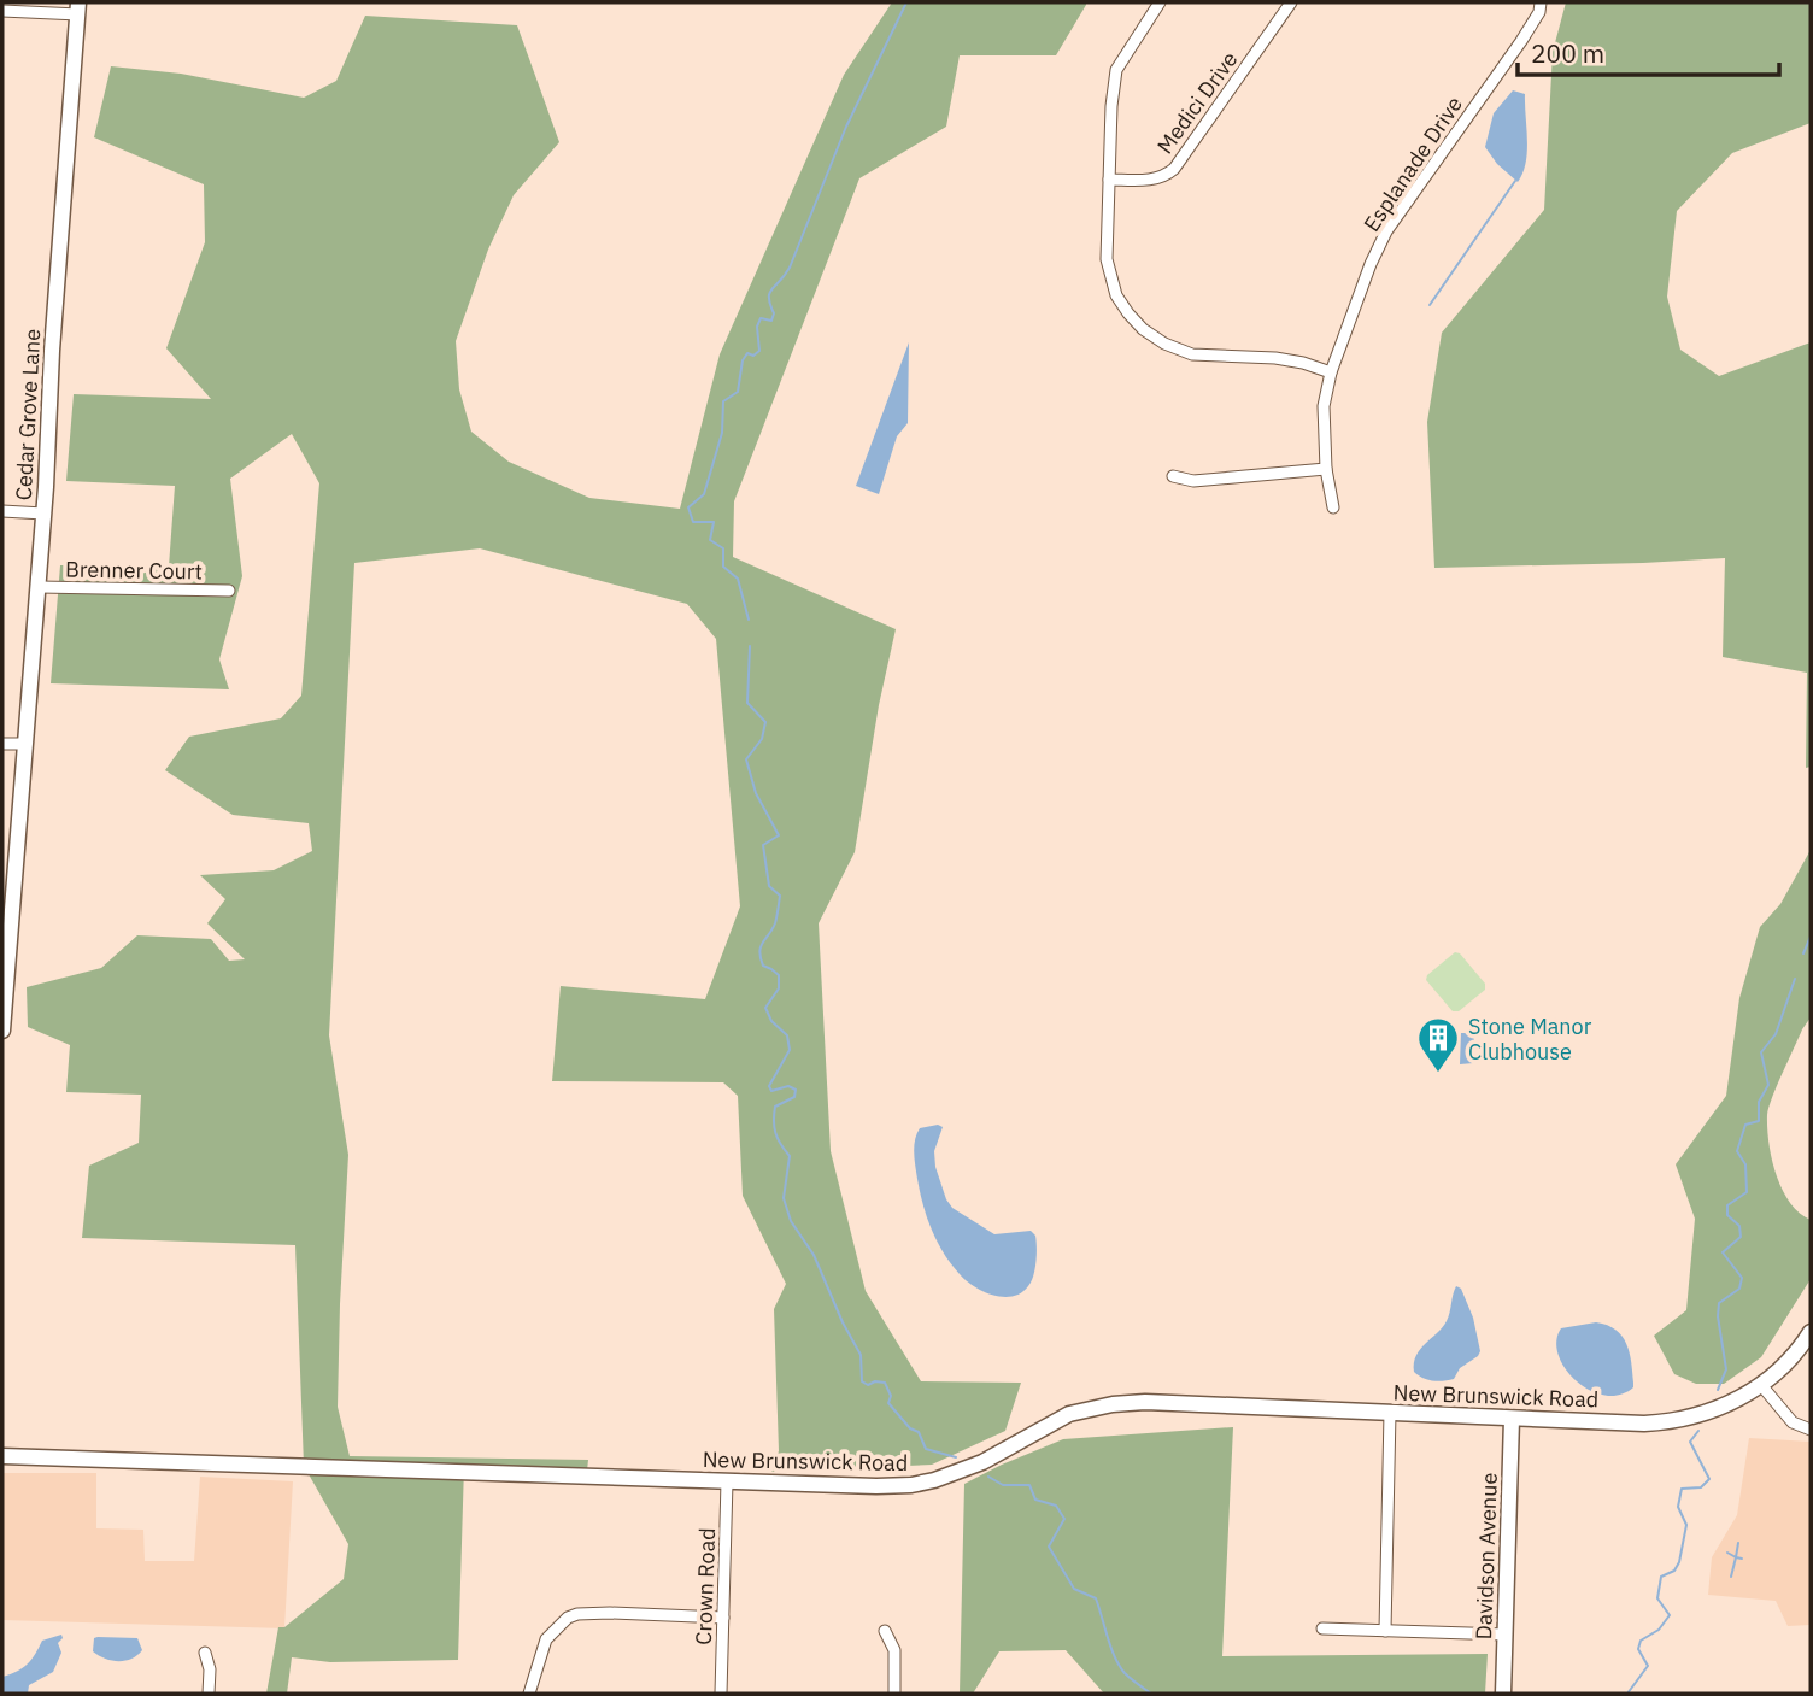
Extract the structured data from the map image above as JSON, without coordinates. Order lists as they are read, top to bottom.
{
  "streets": {
    "street": [
      "Medici Drive",
      "Esplanade Drive",
      "Cedar Grove Lane",
      "Brenner Court",
      "New Brunswick Road",
      "Davidson Avenue",
      "Crown Road"
    ]
  },
  "crossings": [
    ["Cedar Grove Lane", "Brenner Court"],
    ["New Brunswick Road", "Davidson Avenue"],
    ["New Brunswick Road", "Crown Road"]
  ],
  "places": {
    "building": ["Stone Manor Clubhouse"]
  },
  "scale_bar": "200 m"
}
